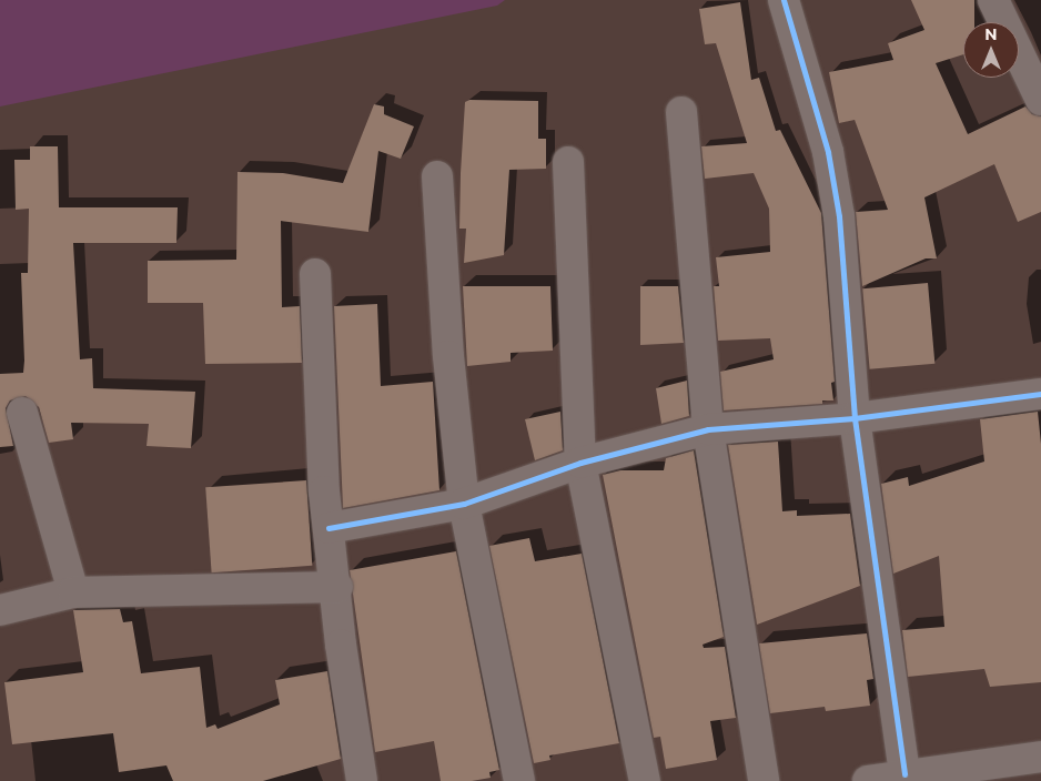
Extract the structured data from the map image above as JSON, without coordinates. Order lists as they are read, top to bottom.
{
  "north": "top"
}
